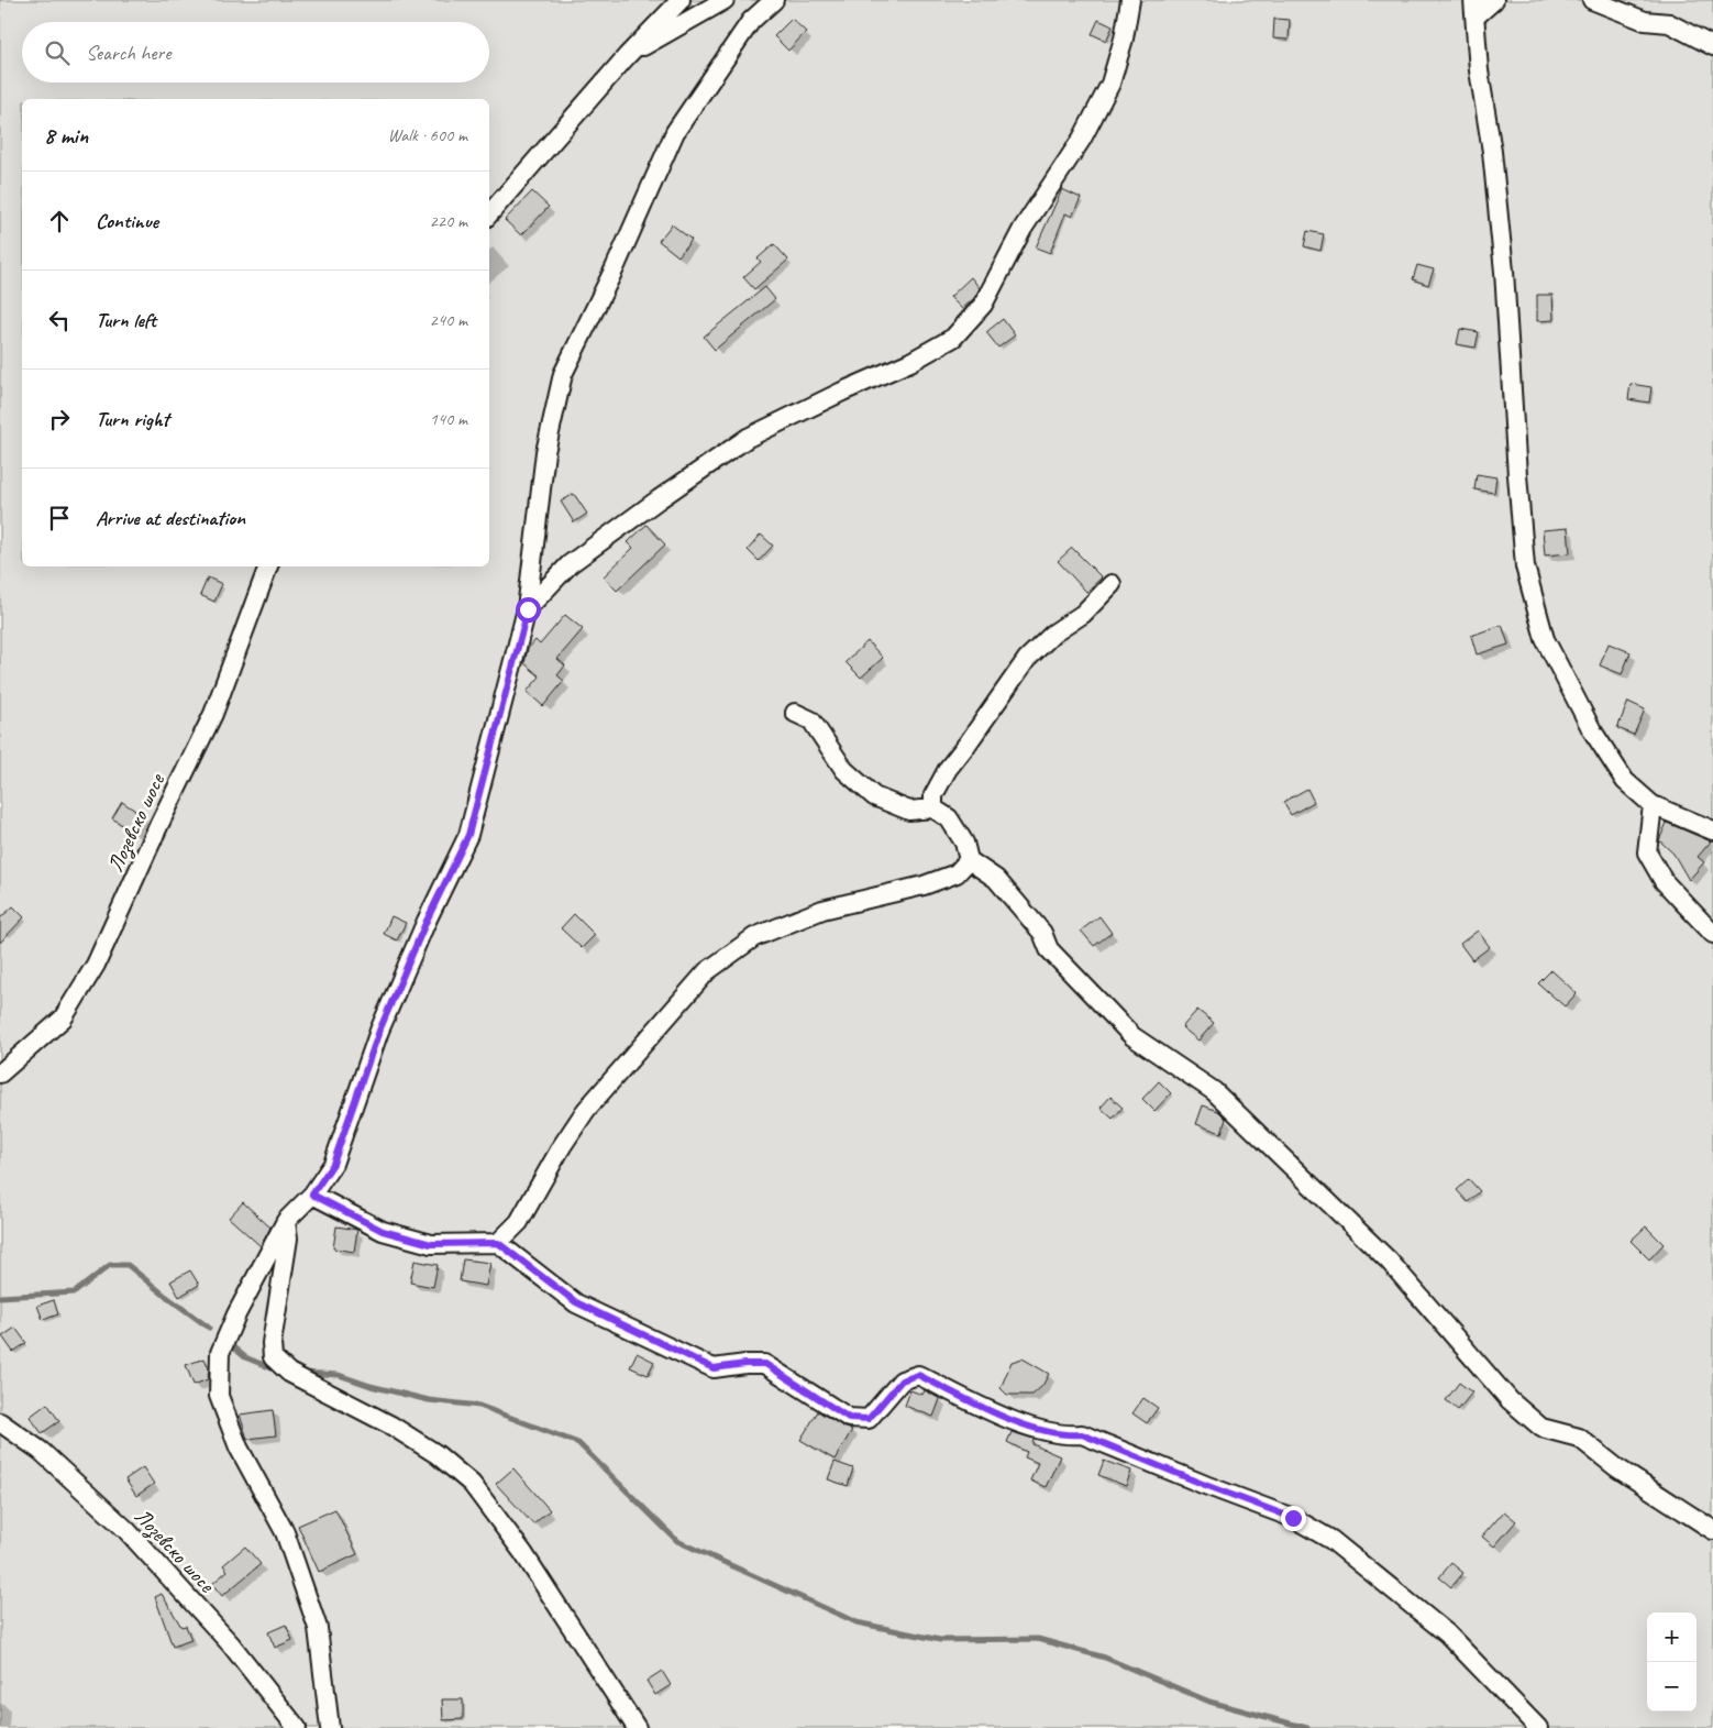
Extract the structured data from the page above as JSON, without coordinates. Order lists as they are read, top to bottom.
{
  "streets": {
    "street": ["Лозевско шосе"]
  },
  "page": {
    "search": "Search here",
    "heading": ["8 min", "Walk · 600 m"],
    "list": [
      ["Continue", "220 m"],
      ["Turn left", "240 m"],
      ["Turn right", "140 m"],
      "Arrive at destination"
    ],
    "map_buttons": ["+", "−"]
  }
}
